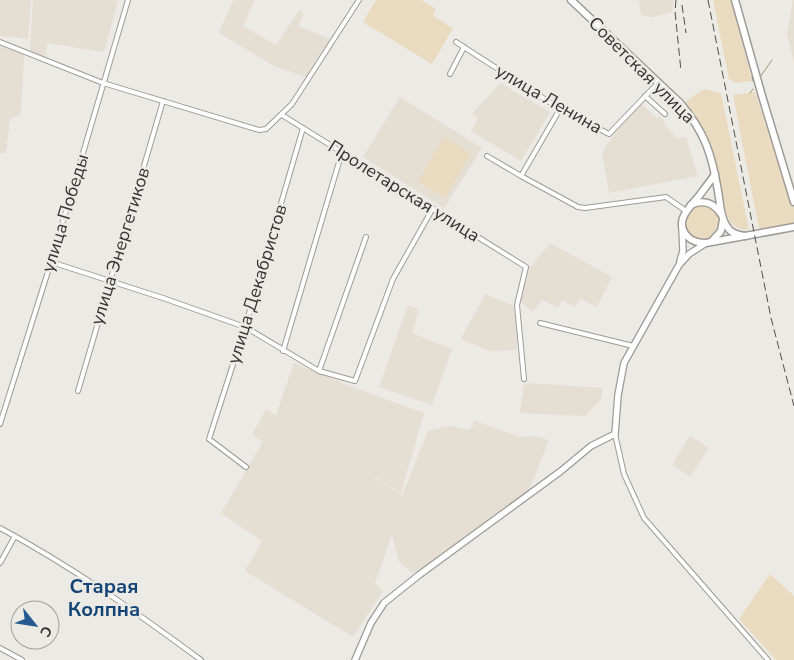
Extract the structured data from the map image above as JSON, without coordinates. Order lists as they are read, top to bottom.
{
  "streets": {
    "main road": ["Советская улица"],
    "street": [
      "улица Ленина",
      "Пролетарская улица",
      "улица Победы",
      "улица Энергетиков",
      "улица Декабристов"
    ]
  },
  "crossings": [
    ["Советская улица", "улица Ленина"],
    ["Пролетарская улица", "улица Декабристов"]
  ],
  "districts": ["Старая Колпна"],
  "north": "bottom right"
}
